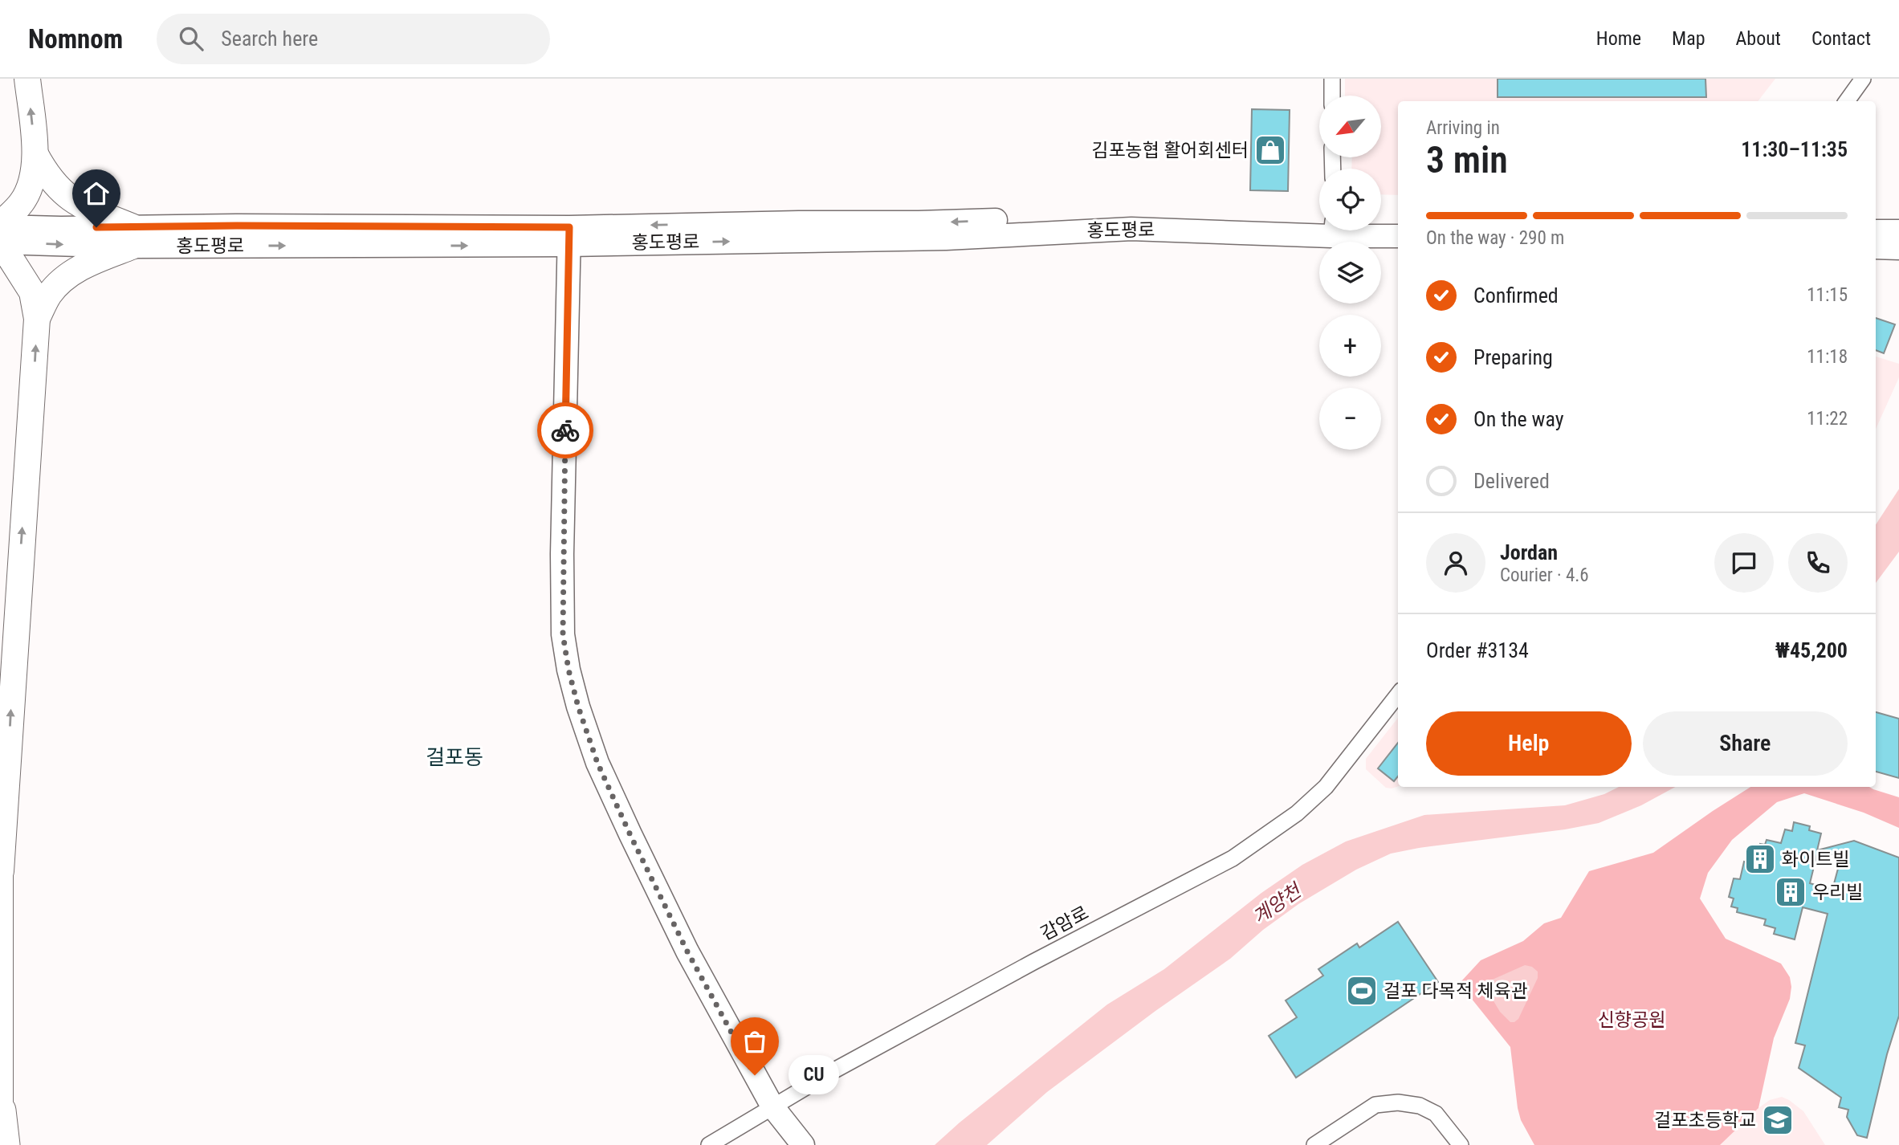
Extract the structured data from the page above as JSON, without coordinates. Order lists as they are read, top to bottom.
{
  "streets": {
    "street": ["홍도평로", "감암로"]
  },
  "districts": ["걸포동"],
  "water": ["계양천"],
  "parks": ["신향공원"],
  "places": {
    "shop": ["김포농협 활어회센터"],
    "building": ["화이트빌", "우리빌"],
    "sports": ["걸포 다목적 체육관"],
    "other": ["CU"],
    "school or university": ["걸포초등학교"]
  },
  "north": "bottom left",
  "page": {
    "header": "Nomnom",
    "search": "Search here",
    "nav": [
      "Home",
      "Map",
      "About",
      "Contact"
    ],
    "map_buttons": ["+", "−"],
    "heading": ["3 min", "Arriving in", "11:30–11:35"],
    "panel": [
      "Jordan",
      "Courier · 4.6",
      "Order #3134",
      "₩45,200"
    ],
    "bar": "On the way · 290 m",
    "list": [
      ["Confirmed", "11:15"],
      ["Preparing", "11:18"],
      ["On the way", "11:22"],
      "Delivered"
    ],
    "buttons": ["Help", "Share"],
    "bubble": "CU"
  }
}
